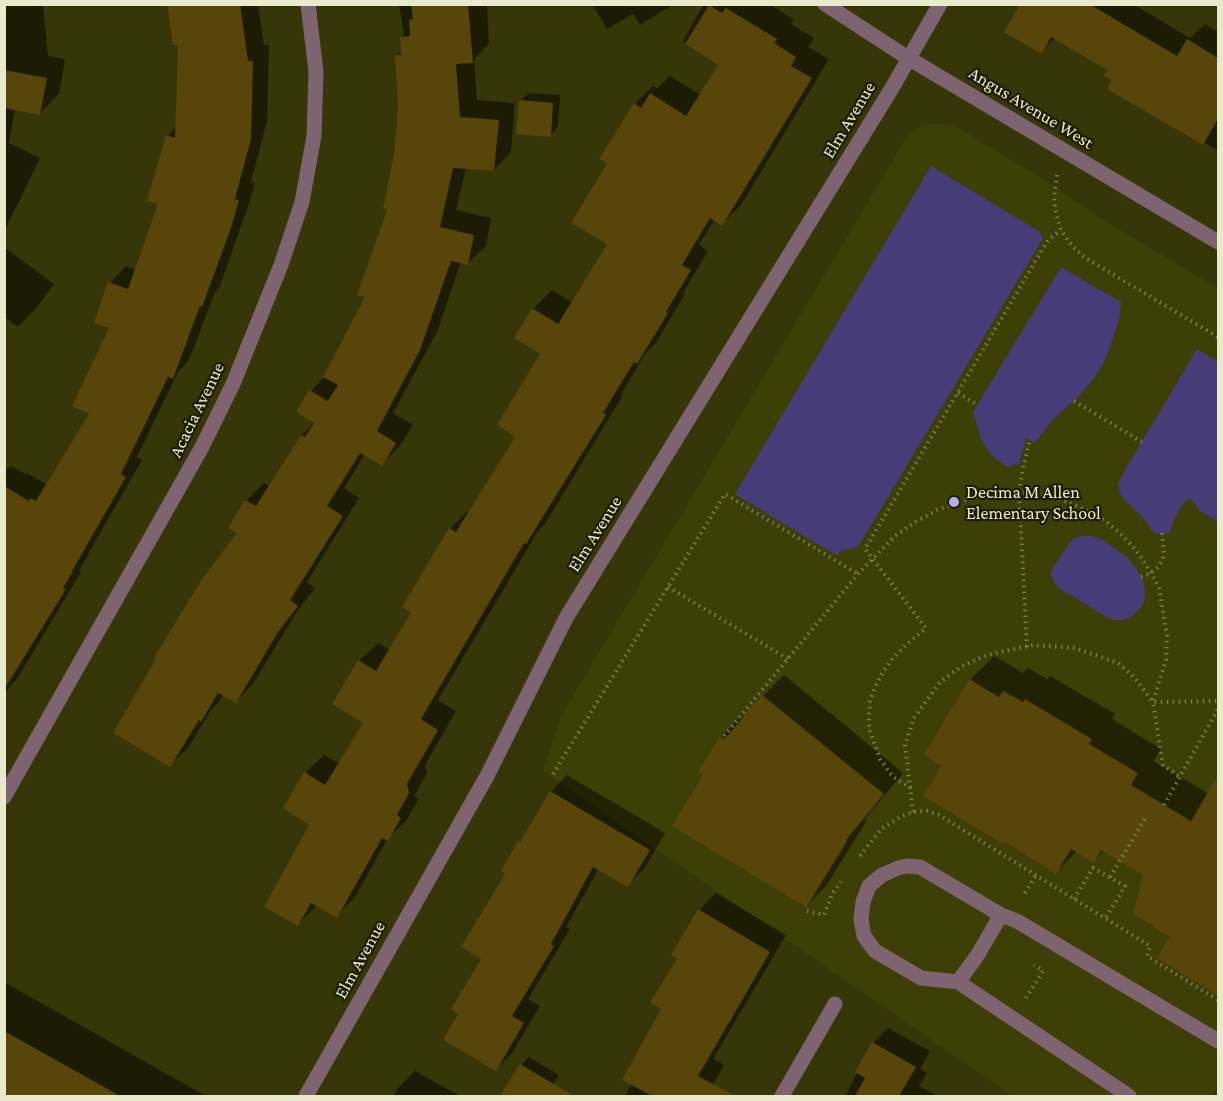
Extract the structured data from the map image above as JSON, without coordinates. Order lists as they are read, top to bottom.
{
  "streets": {
    "street": ["Angus Avenue West", "Elm Avenue", "Acacia Avenue"]
  },
  "crossings": [
    ["Angus Avenue West", "Elm Avenue"]
  ],
  "places": ["Decima M Allen Elementary School"]
}
